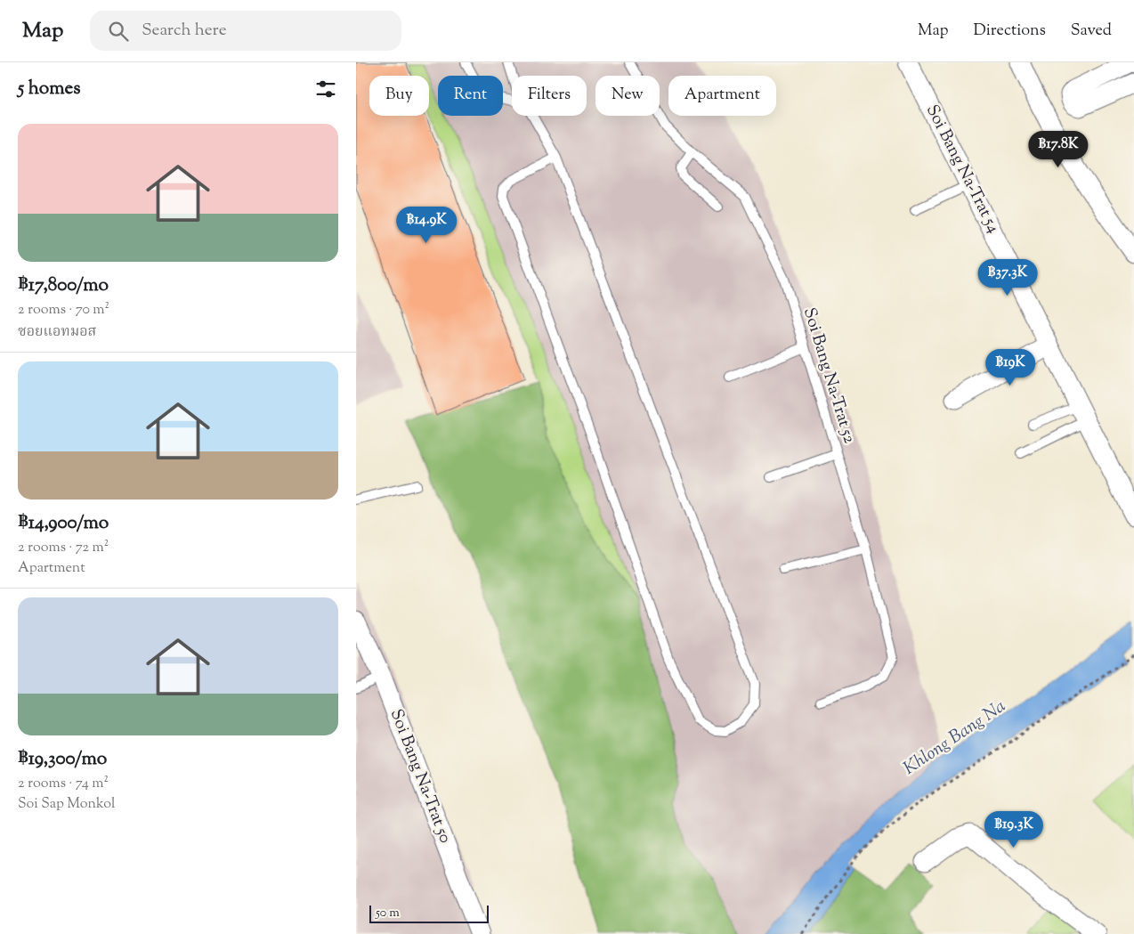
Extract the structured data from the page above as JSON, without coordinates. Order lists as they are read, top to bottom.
{
  "streets": {
    "street": ["Soi Bang Na-Trat 54", "Soi Bang Na-Trat 50"],
    "lane": ["Soi Bang Na-Trat 52"]
  },
  "water": ["Khlong Bang Na"],
  "scale_bar": "50 m",
  "page": {
    "header": "Map",
    "search": "Search here",
    "nav": ["Map", "Directions", "Saved"],
    "heading": "5 homes",
    "chip": [
      "Buy",
      "Rent",
      "Filters",
      "New",
      "Apartment"
    ],
    "list": [
      {
        "name": "฿17,800/mo",
        "note": "2 rooms · 70 m² · ซอยแอทมอส"
      },
      {
        "name": "฿14,900/mo",
        "note": "2 rooms · 72 m² · Apartment"
      },
      {
        "name": "฿19,300/mo",
        "note": "2 rooms · 74 m² · Soi Sap Monkol"
      }
    ],
    "price": [
      "฿17.8K",
      "฿14.9K",
      "฿37.3K",
      "฿19K",
      "฿19.3K"
    ],
    "scale": "50 m"
  }
}
